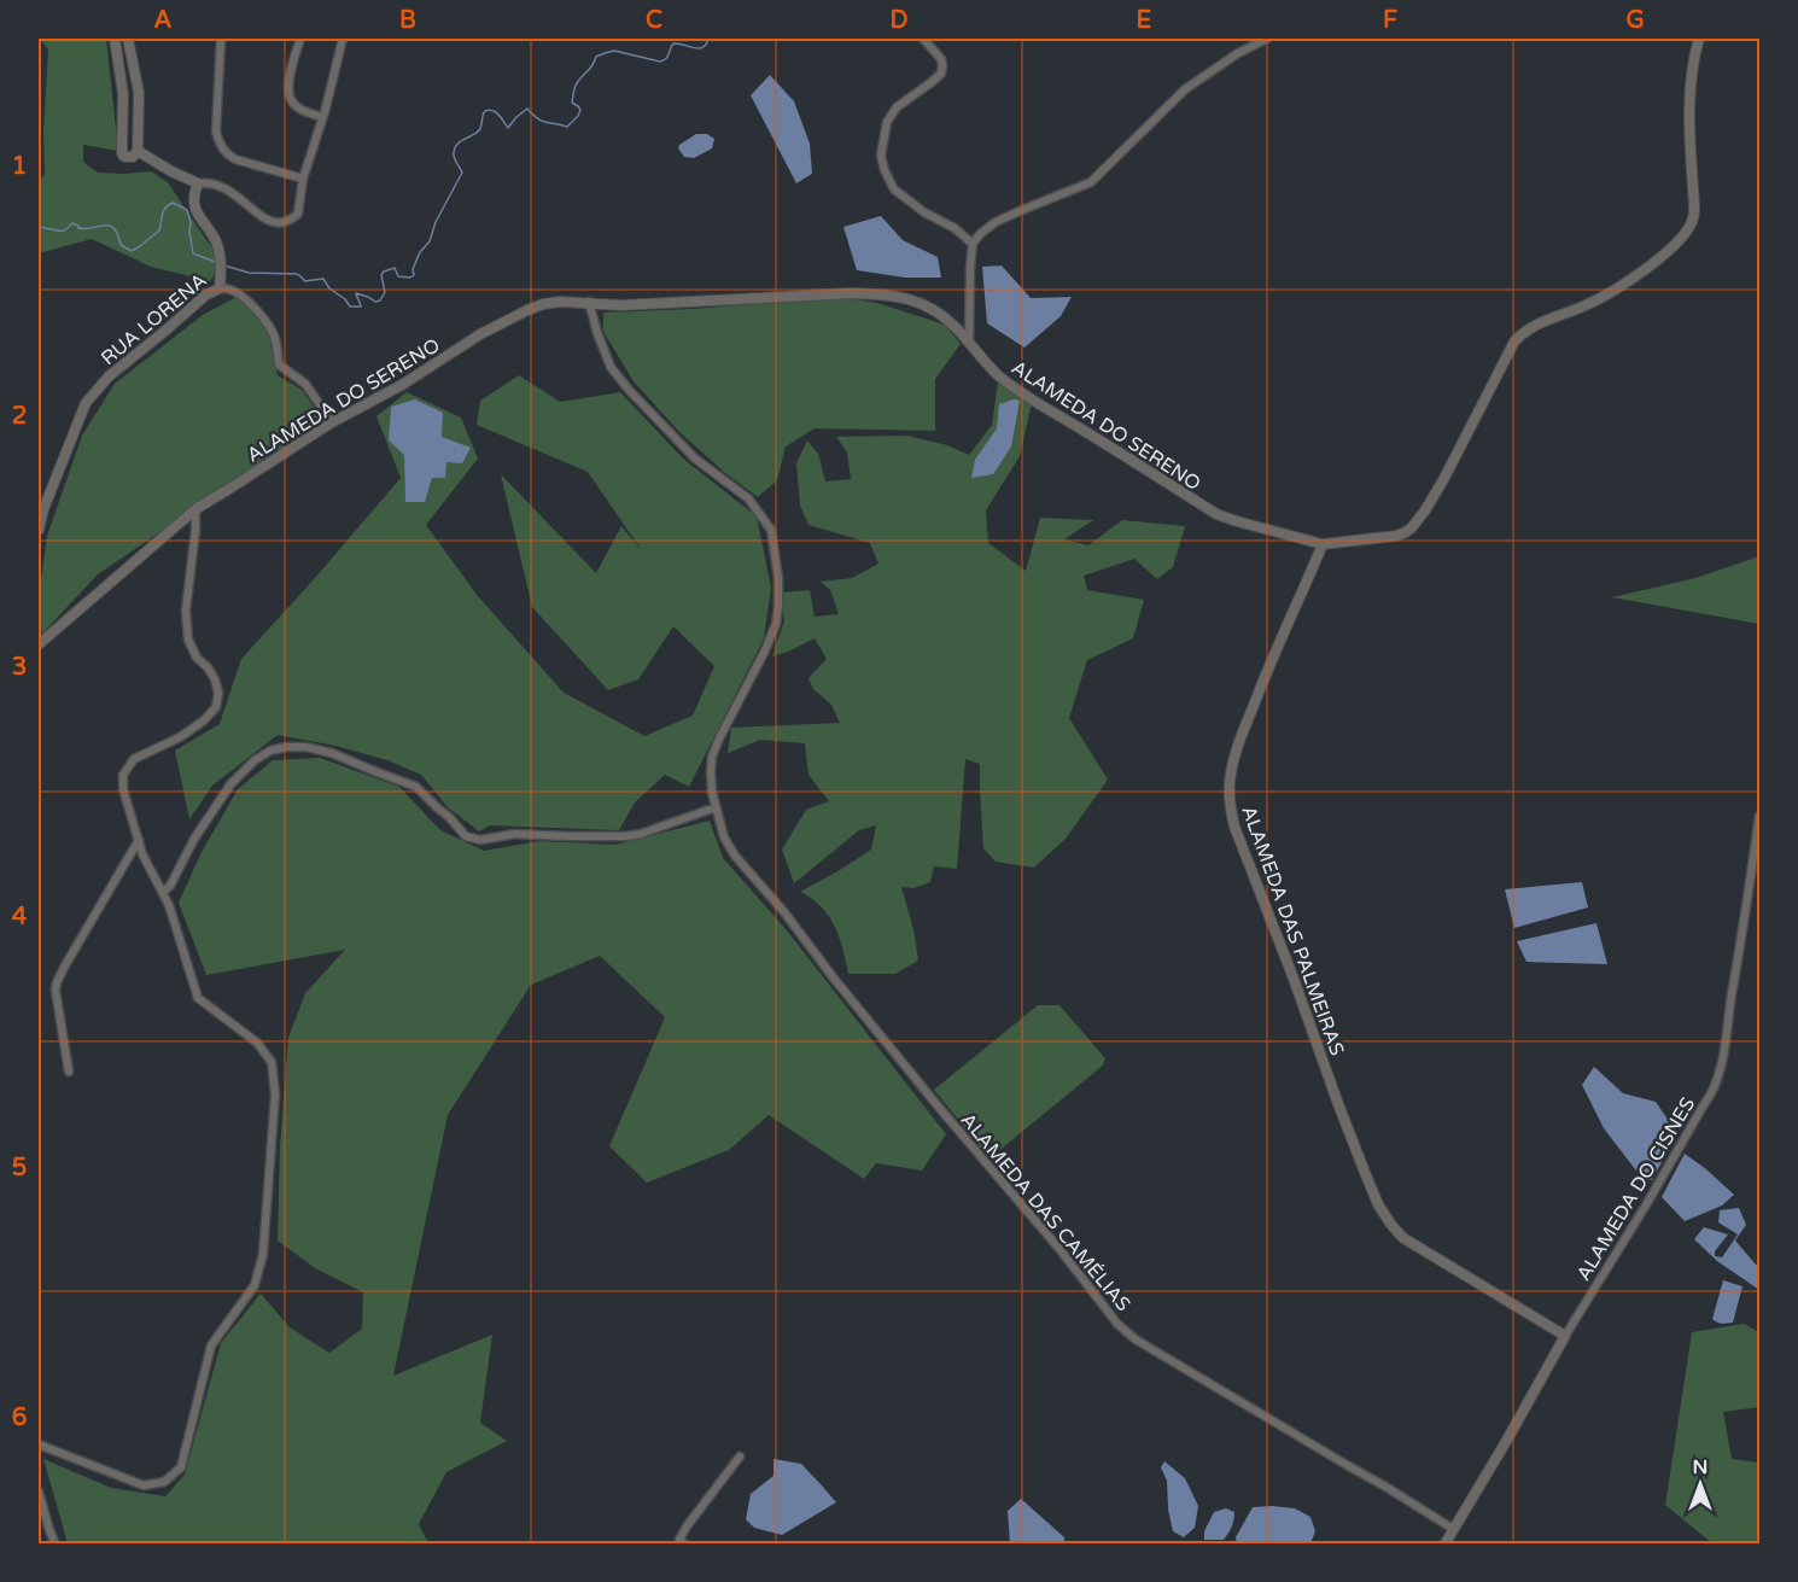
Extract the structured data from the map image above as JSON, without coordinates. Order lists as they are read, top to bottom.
{
  "streets": {
    "street": [
      "RUA LORENA",
      "ALAMEDA DO SERENO",
      "ALAMEDA DAS PALMEIRAS",
      "ALAMEDA DO CISNES",
      "ALAMEDA DAS CAMÉLIAS"
    ]
  },
  "crossings": [
    ["ALAMEDA DO SERENO", "ALAMEDA DAS PALMEIRAS"],
    ["ALAMEDA DO SERENO", "ALAMEDA DAS CAMÉLIAS"],
    ["ALAMEDA DAS PALMEIRAS", "ALAMEDA DO CISNES"],
    ["ALAMEDA DO CISNES", "ALAMEDA DAS CAMÉLIAS"]
  ],
  "north": "top",
  "grid": {
    "columns": [
      "A",
      "B",
      "C",
      "D",
      "E",
      "F",
      "G"
    ],
    "rows": [
      "1",
      "2",
      "3",
      "4",
      "5",
      "6"
    ]
  }
}
